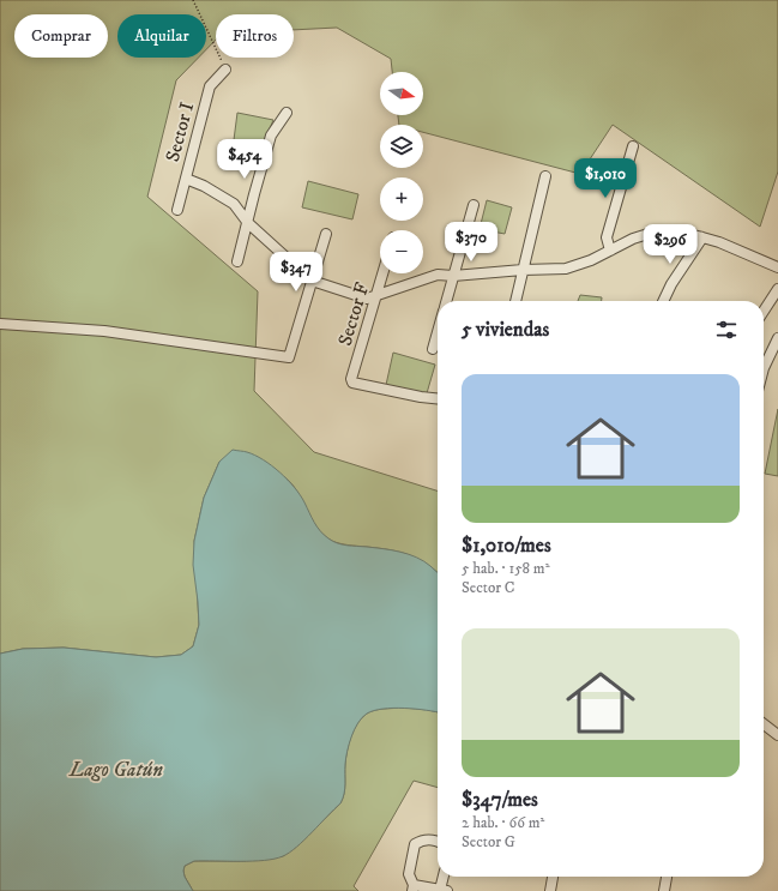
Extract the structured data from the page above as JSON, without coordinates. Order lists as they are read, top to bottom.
{
  "streets": {
    "street": ["Sector I", "Sector F"]
  },
  "water": ["Lago Gatún"],
  "north": "right",
  "page": {
    "chip": ["Comprar", "Alquilar", "Filtros"],
    "map_buttons": ["+", "−"],
    "price": [
      "$454",
      "$1,010",
      "$370",
      "$296",
      "$347"
    ],
    "heading": "5 viviendas",
    "list": [
      {
        "name": "$1,010/mes",
        "note": "5 hab. · 158 m² · Sector C"
      },
      {
        "name": "$347/mes",
        "note": "2 hab. · 66 m² · Sector G"
      }
    ]
  }
}
